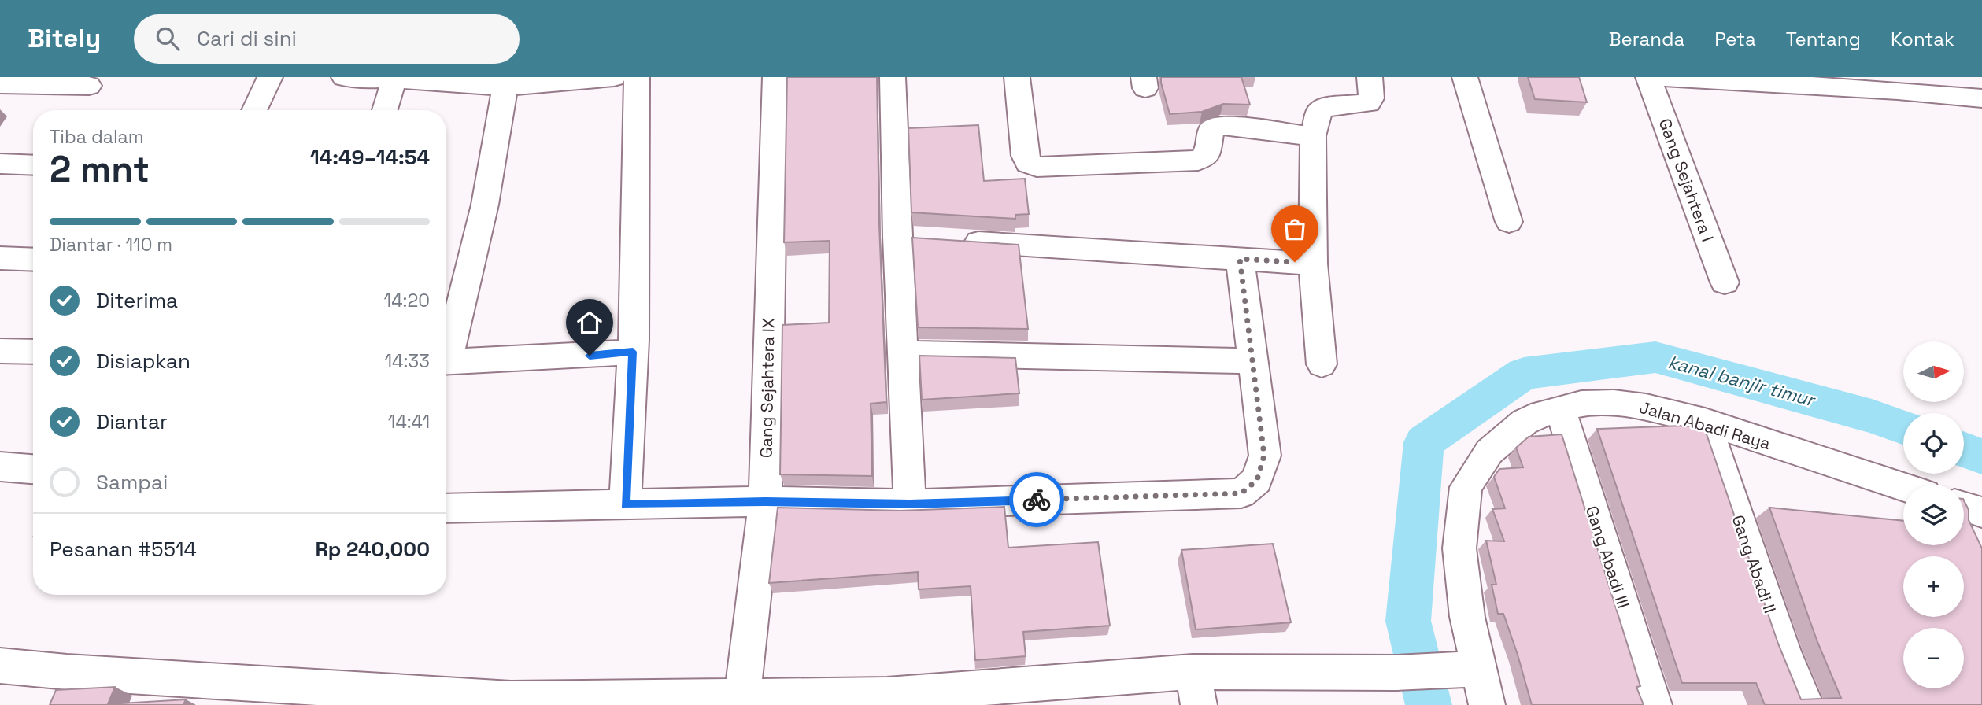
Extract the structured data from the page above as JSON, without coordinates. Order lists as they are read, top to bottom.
{
  "streets": {
    "street": [
      "Gang Sejahtera I",
      "Gang Sejahtera IX",
      "Jalan Abadi Raya",
      "Gang Abadi III",
      "Gang Abadi II"
    ]
  },
  "crossings": [
    ["Jalan Abadi Raya", "Gang Abadi III"],
    ["Jalan Abadi Raya", "Gang Abadi II"]
  ],
  "water": ["kanal banjir timur"],
  "north": "right",
  "page": {
    "header": "Bitely",
    "search": "Cari di sini",
    "nav": [
      "Beranda",
      "Peta",
      "Tentang",
      "Kontak"
    ],
    "heading": ["2 mnt", "Tiba dalam", "14:49–14:54"],
    "panel": ["Pesanan #5514", "Rp 240,000"],
    "bar": "Diantar · 110 m",
    "list": [
      ["Diterima", "14:20"],
      ["Disiapkan", "14:33"],
      ["Diantar", "14:41"],
      "Sampai"
    ],
    "map_buttons": ["+", "−"]
  }
}
